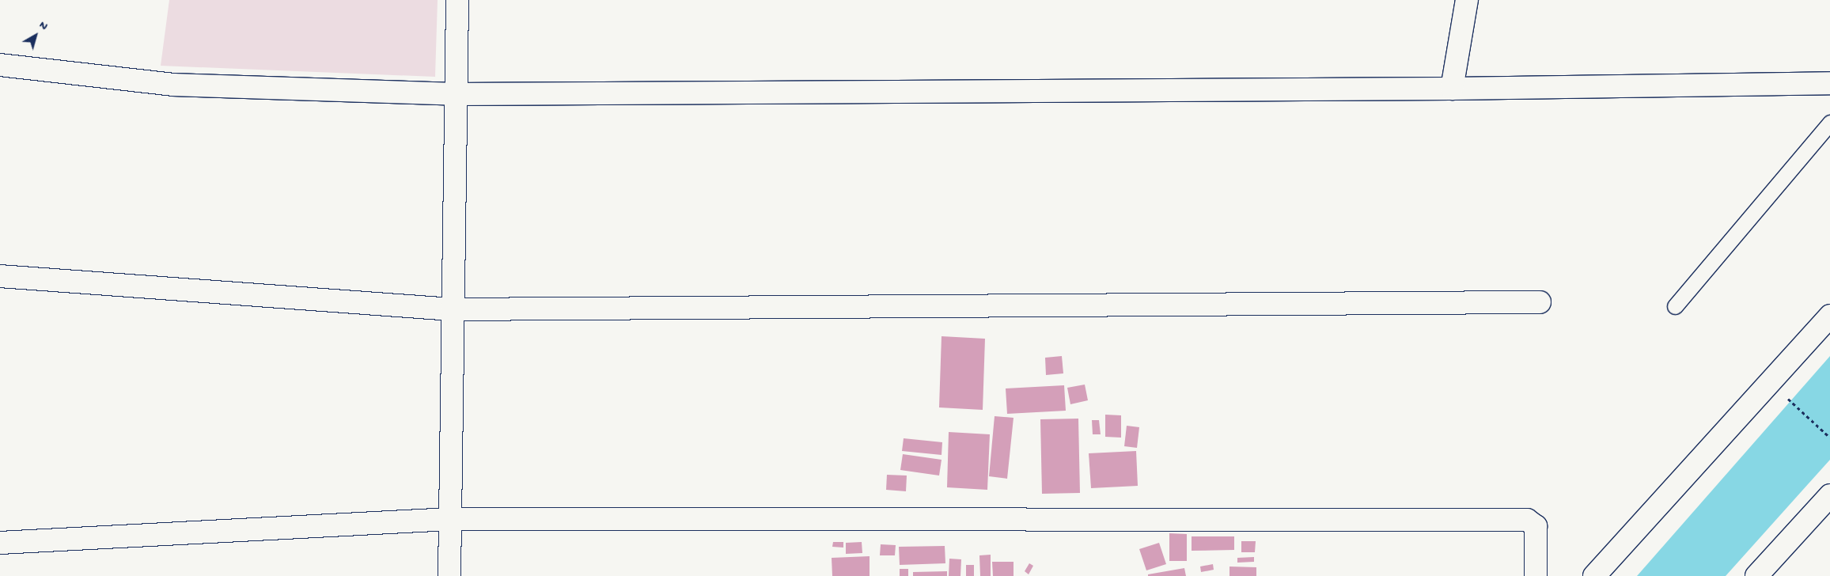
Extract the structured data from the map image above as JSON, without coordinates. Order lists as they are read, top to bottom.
{
  "north": "top right"
}
